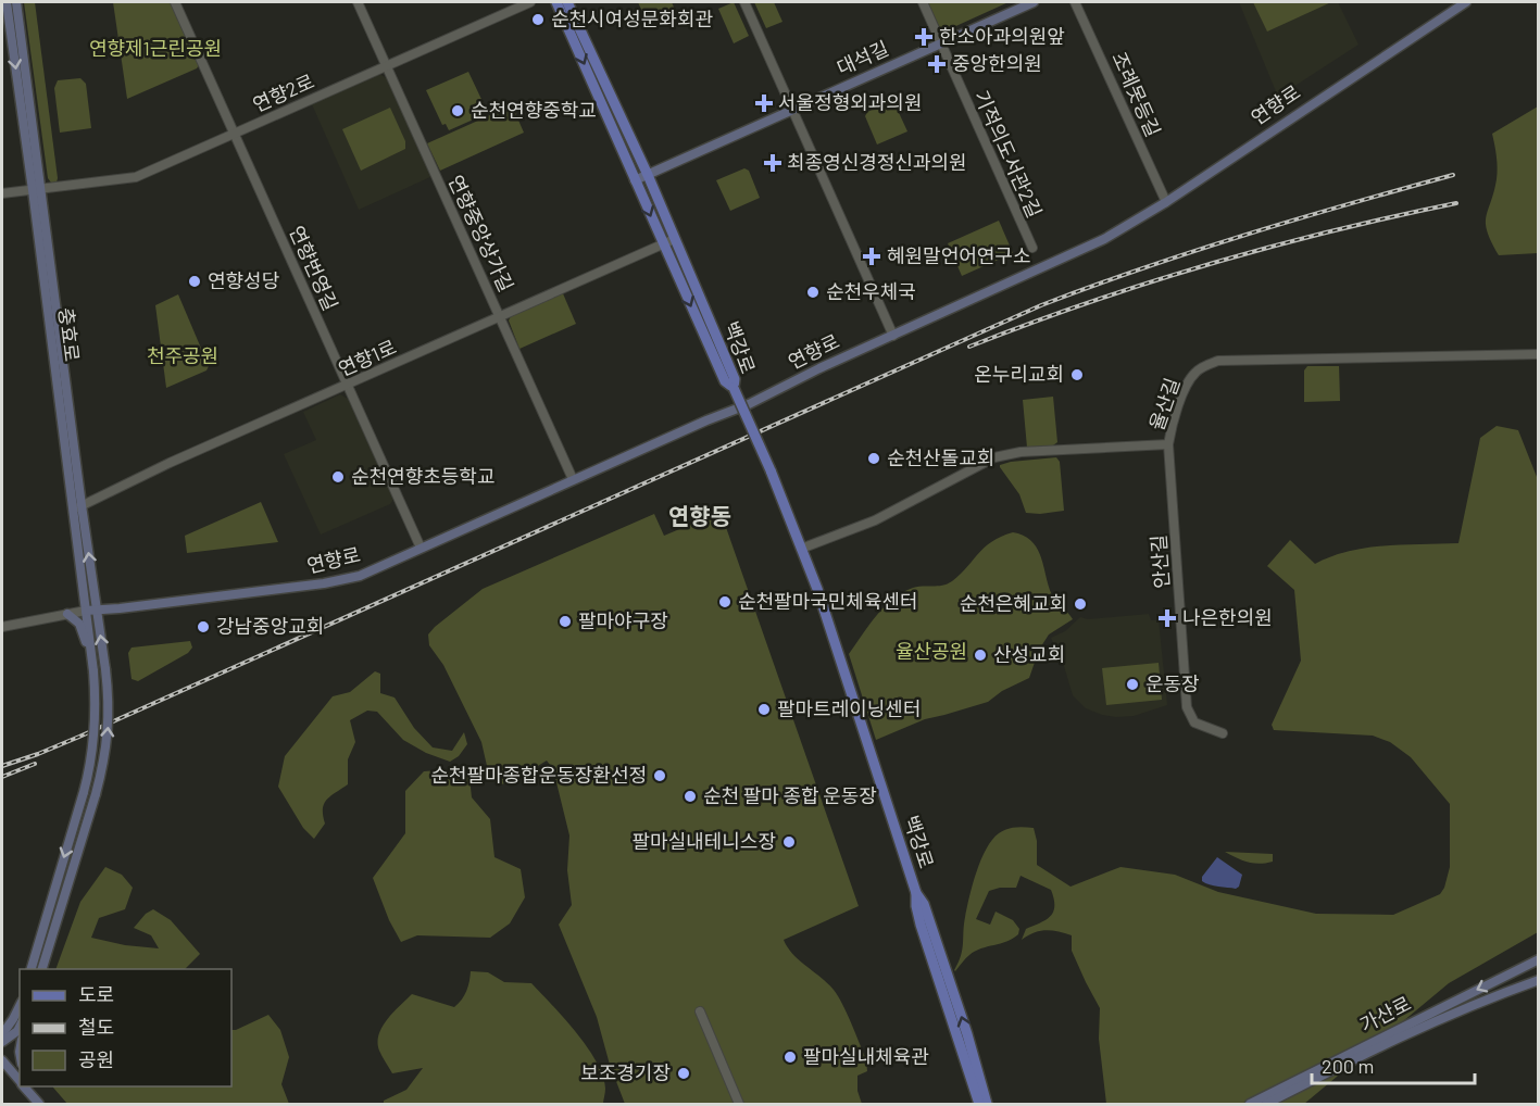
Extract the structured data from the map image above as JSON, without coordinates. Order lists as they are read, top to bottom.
{
  "streets": {
    "main road": [
      "대석길",
      "연향로",
      "충효로",
      "백강로",
      "가산로"
    ],
    "street": [
      "연향2로",
      "조례못등길",
      "기적의도서관2길",
      "연향중앙상가길",
      "연향번영길",
      "연향1로",
      "율산길",
      "안산길"
    ]
  },
  "crossings": [
    ["대석길", "기적의도서관2길"],
    ["대석길", "백강로"],
    ["연향2로", "연향중앙상가길"],
    ["연향2로", "연향번영길"],
    ["연향2로", "충효로"],
    ["조례못등길", "연향로"],
    ["연향로", "연향중앙상가길"],
    ["연향로", "연향번영길"],
    ["연향로", "충효로"],
    ["연향중앙상가길", "연향1로"],
    ["연향번영길", "연향1로"],
    ["충효로", "연향1로"],
    ["백강로", "연향1로"],
    ["백강로", "율산길"],
    ["율산길", "안산길"]
  ],
  "districts": ["연향동"],
  "parks": ["연향제1근린공원", "천주공원", "율산공원"],
  "places": {
    "other": [
      "순천시여성문화회관",
      "순천연향중학교",
      "연향성당",
      "순천우체국",
      "온누리교회",
      "순천산돌교회",
      "순천연향초등학교",
      "순천팔마국민체육센터",
      "순천은혜교회",
      "팔마야구장",
      "강남중앙교회",
      "산성교회",
      "운동장",
      "팔마트레이닝센터",
      "순천팔마종합운동장환선정",
      "순천 팔마 종합 운동장",
      "팔마실내테니스장",
      "팔마실내체육관",
      "보조경기장"
    ],
    "health": [
      "한소아과의원앞",
      "중앙한의원",
      "서울정형외과의원",
      "최종영신경정신과의원",
      "혜원말언어연구소",
      "나은한의원"
    ]
  },
  "legend": ["도로", "철도", "공원"],
  "scale_bar": "200 m"
}
